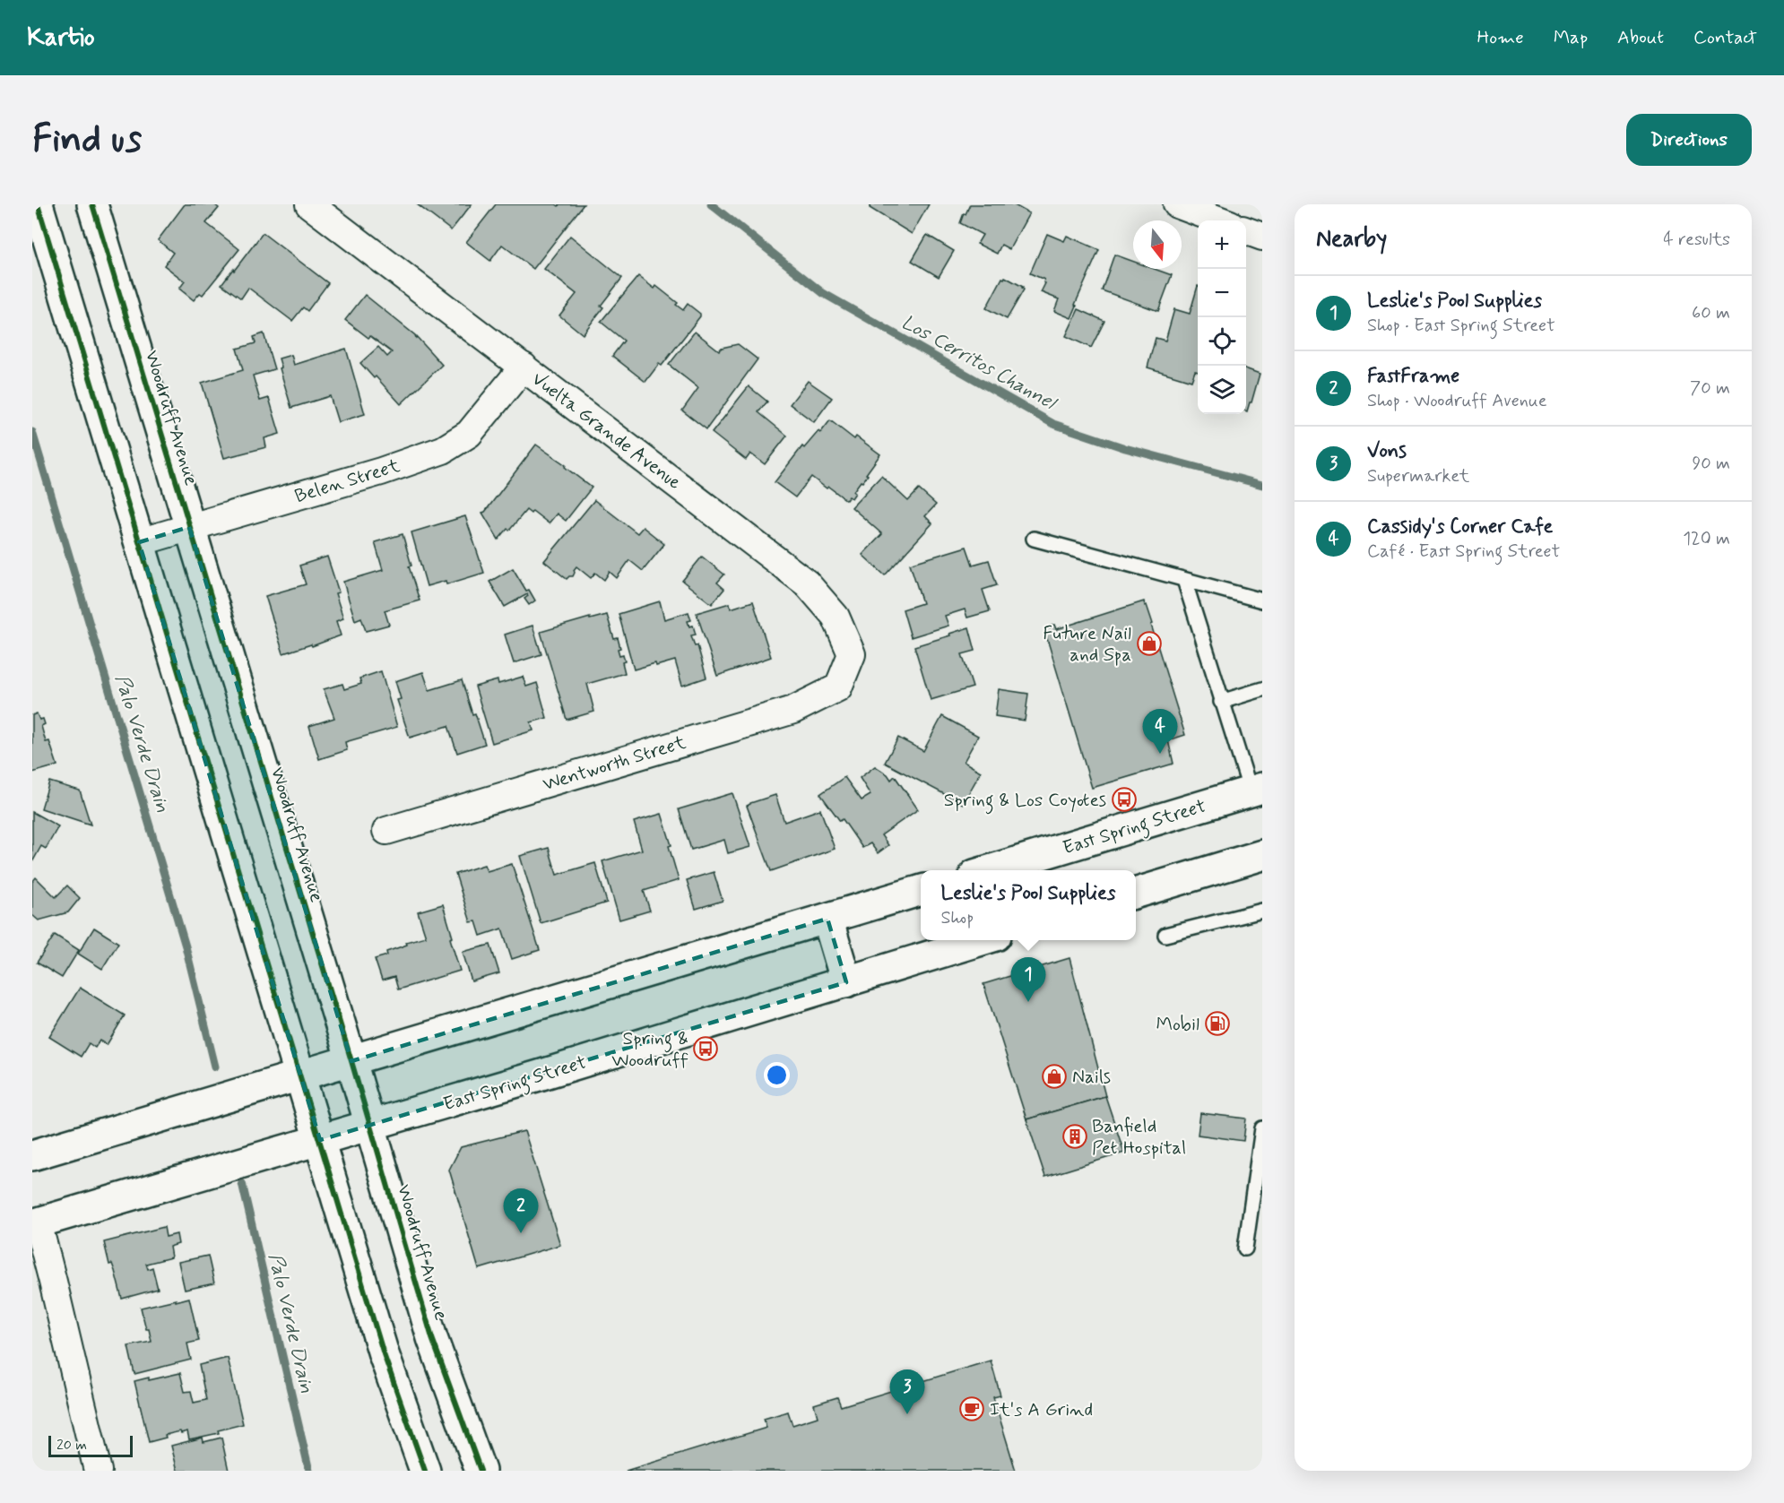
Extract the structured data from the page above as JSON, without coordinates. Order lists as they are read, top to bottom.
{
  "streets": {
    "main road": ["Woodruff Avenue", "East Spring Street"],
    "street": ["Vuelta Grande Avenue", "Belen Street", "Wentworth Street"]
  },
  "crossings": [
    ["Woodruff Avenue", "Belen Street"],
    ["Woodruff Avenue", "East Spring Street"],
    ["Vuelta Grande Avenue", "Belen Street"],
    ["Vuelta Grande Avenue", "Wentworth Street"]
  ],
  "water": ["Los Cerritos Channel", "Palo Verde Drain"],
  "places": {
    "shop": ["Future Nail and Spa", "Nails"],
    "bus stop": ["Spring & Los Coyotes", "Spring & Woodruff"],
    "fuel station": ["Mobil"],
    "building": ["Banfield Pet Hospital"],
    "cafe": ["It's A Grind"]
  },
  "scale_bar": "20 m",
  "north": "bottom",
  "page": {
    "header": "Kartio",
    "nav": [
      "Home",
      "Map",
      "About",
      "Contact"
    ],
    "buttons": "Directions",
    "title": "Find us",
    "heading": ["Nearby", "4 results"],
    "map_buttons": ["+", "−"],
    "list": [
      {
        "mark": "1",
        "name": "Leslie's Pool Supplies",
        "note": "Shop · East Spring Street",
        "value": "60 m"
      },
      {
        "mark": "2",
        "name": "FastFrame",
        "note": "Shop · Woodruff Avenue",
        "value": "70 m"
      },
      {
        "mark": "3",
        "name": "Vons",
        "note": "Supermarket",
        "value": "90 m"
      },
      {
        "mark": "4",
        "name": "Cassidy's Corner Cafe",
        "note": "Café · East Spring Street",
        "value": "120 m"
      }
    ],
    "pins": [
      "4",
      "1",
      "2",
      "3"
    ],
    "popup": ["Leslie's Pool Supplies", "Shop"],
    "scale": "20 m"
  }
}
